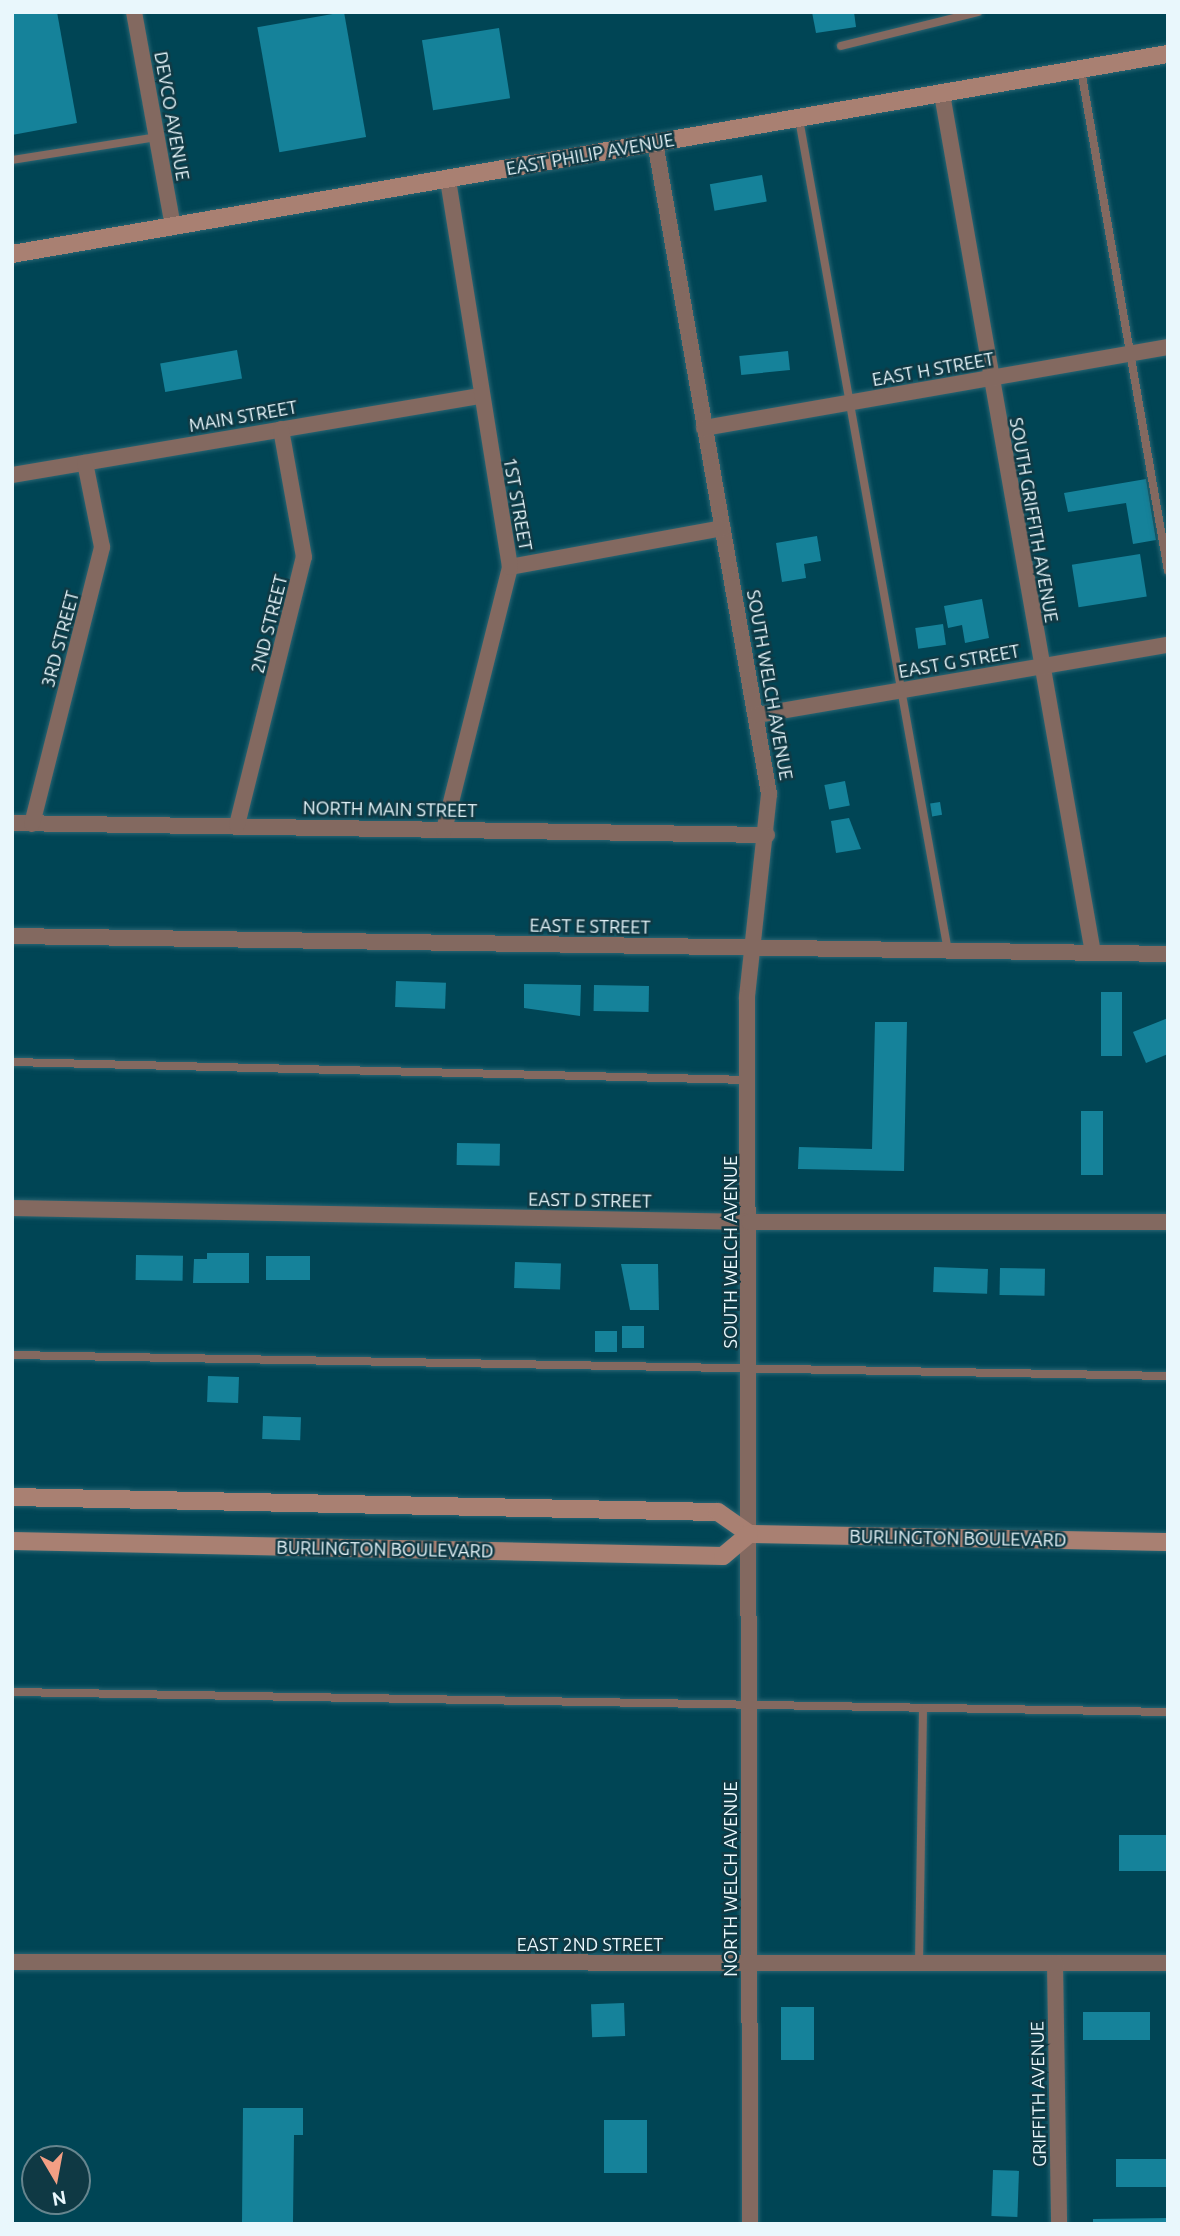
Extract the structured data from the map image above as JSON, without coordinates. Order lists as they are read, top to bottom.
{
  "streets": {
    "street": [
      "DEVCO AVENUE",
      "EAST PHILIP AVENUE",
      "EAST H STREET",
      "MAIN STREET",
      "1ST STREET",
      "SOUTH GRIFFITH AVENUE",
      "2ND STREET",
      "3RD STREET",
      "EAST G STREET",
      "SOUTH WELCH AVENUE",
      "NORTH MAIN STREET",
      "EAST E STREET",
      "EAST D STREET",
      "BURLINGTON BOULEVARD",
      "NORTH WELCH AVENUE",
      "EAST 2ND STREET",
      "GRIFFITH AVENUE"
    ]
  },
  "crossings": [
    ["DEVCO AVENUE", "EAST PHILIP AVENUE"],
    ["EAST PHILIP AVENUE", "1ST STREET"],
    ["EAST PHILIP AVENUE", "SOUTH GRIFFITH AVENUE"],
    ["EAST PHILIP AVENUE", "SOUTH WELCH AVENUE"],
    ["EAST H STREET", "SOUTH GRIFFITH AVENUE"],
    ["EAST H STREET", "SOUTH WELCH AVENUE"],
    ["MAIN STREET", "1ST STREET"],
    ["MAIN STREET", "2ND STREET"],
    ["MAIN STREET", "3RD STREET"],
    ["1ST STREET", "NORTH MAIN STREET"],
    ["SOUTH GRIFFITH AVENUE", "EAST G STREET"],
    ["SOUTH GRIFFITH AVENUE", "EAST E STREET"],
    ["2ND STREET", "NORTH MAIN STREET"],
    ["3RD STREET", "NORTH MAIN STREET"],
    ["EAST G STREET", "SOUTH WELCH AVENUE"],
    ["SOUTH WELCH AVENUE", "NORTH MAIN STREET"],
    ["SOUTH WELCH AVENUE", "EAST E STREET"],
    ["SOUTH WELCH AVENUE", "EAST D STREET"],
    ["SOUTH WELCH AVENUE", "BURLINGTON BOULEVARD"],
    ["SOUTH WELCH AVENUE", "NORTH WELCH AVENUE"],
    ["BURLINGTON BOULEVARD", "NORTH WELCH AVENUE"],
    ["NORTH WELCH AVENUE", "EAST 2ND STREET"],
    ["EAST 2ND STREET", "GRIFFITH AVENUE"]
  ],
  "north": "bottom"
}
